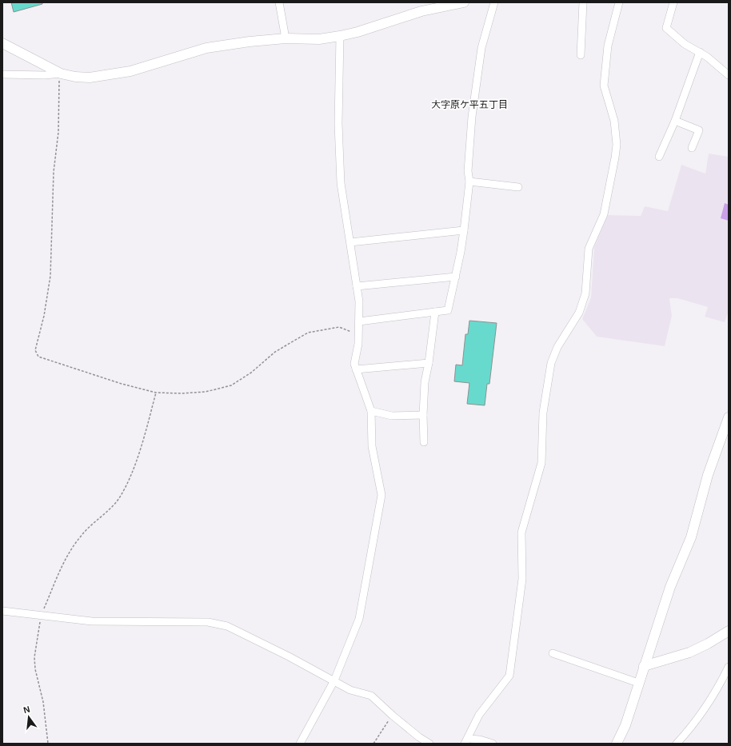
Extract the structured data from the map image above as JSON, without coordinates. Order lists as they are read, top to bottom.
{
  "districts": ["大字原ケ平五丁目"],
  "north": "top"
}
